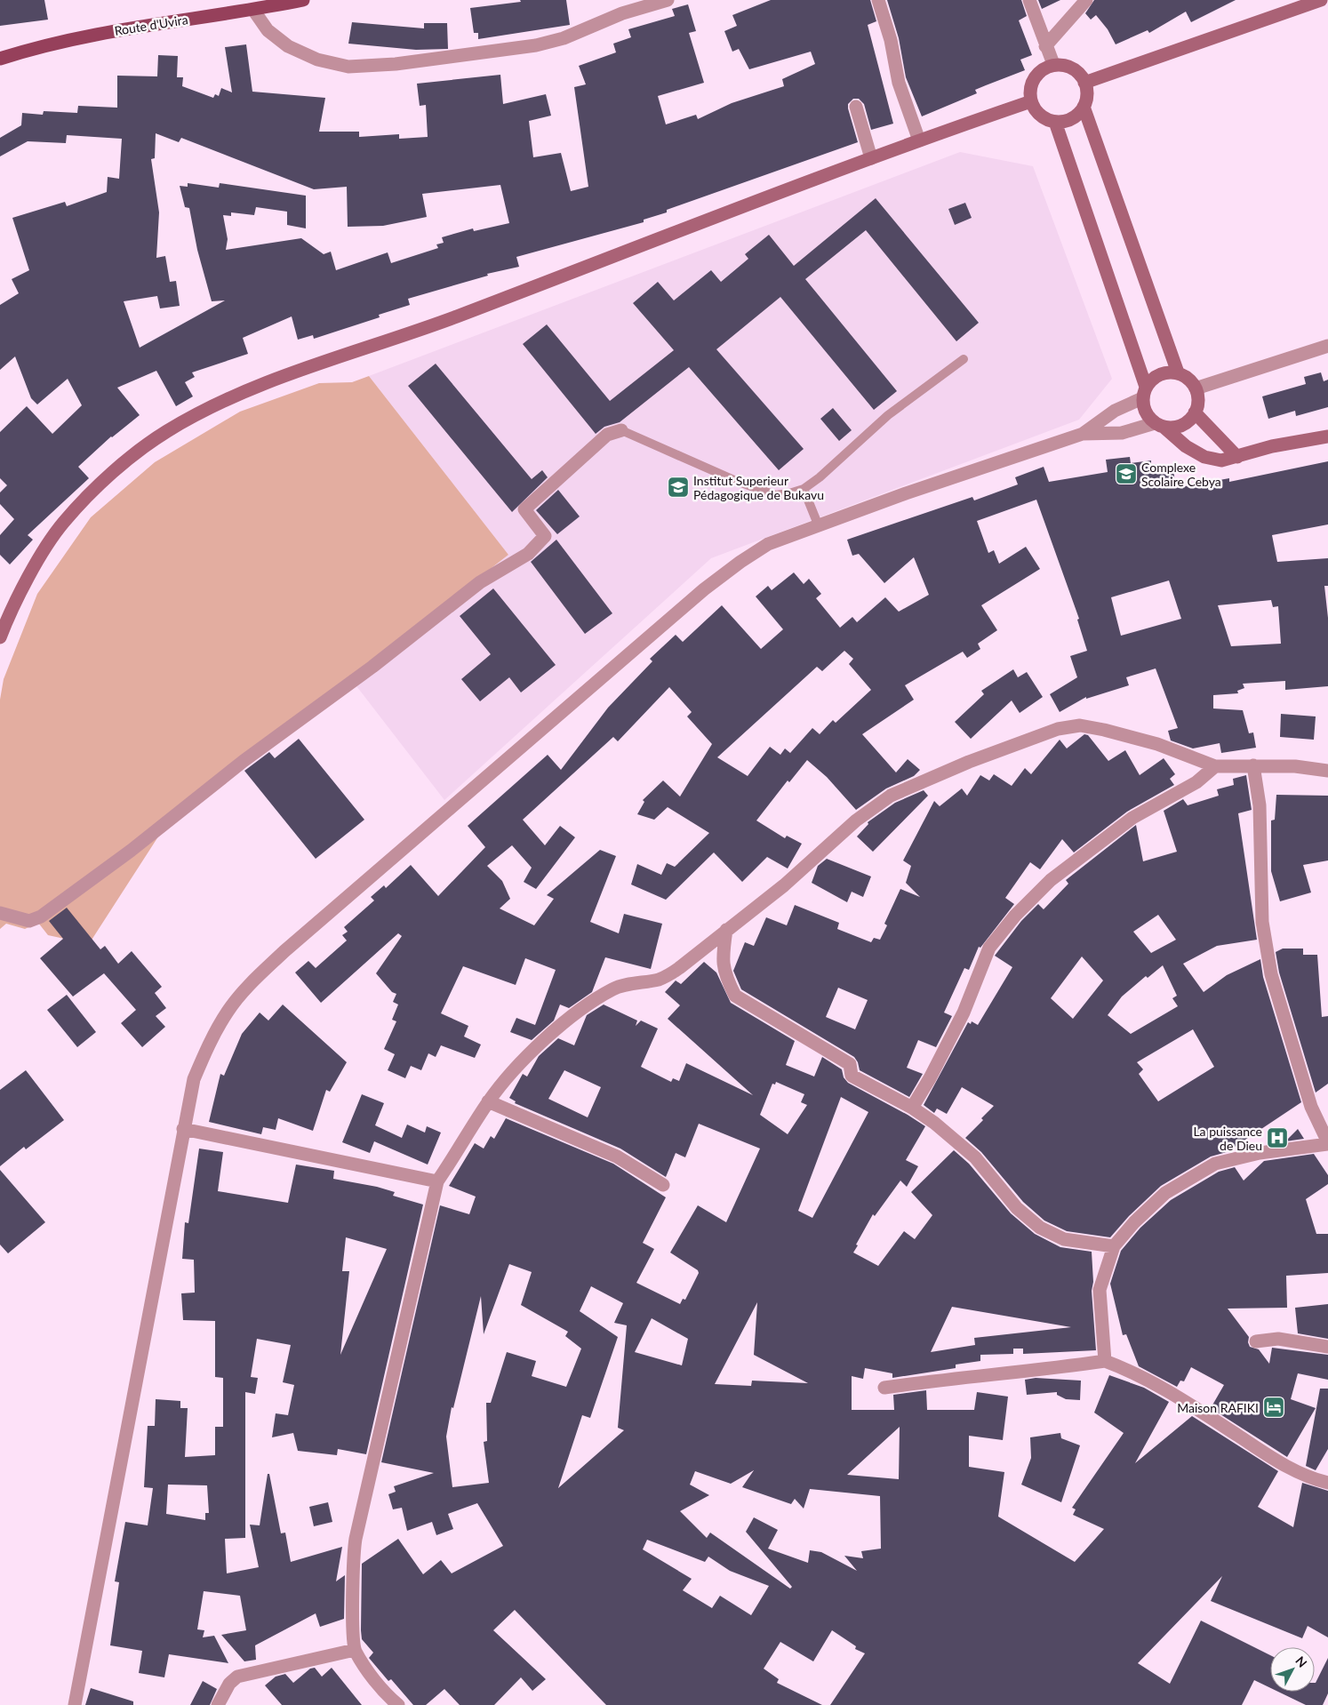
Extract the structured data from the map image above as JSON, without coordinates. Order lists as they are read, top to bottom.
{
  "streets": {
    "main road": ["Route d'Uvira"]
  },
  "places": {
    "school or university": ["Complexe Scolaire Cebya", "Institut Superieur Pédagogique de Bukavu"],
    "hospital": ["La puissance de Dieu"],
    "hotel": ["Maison RAFIKI"]
  },
  "north": "top right"
}
